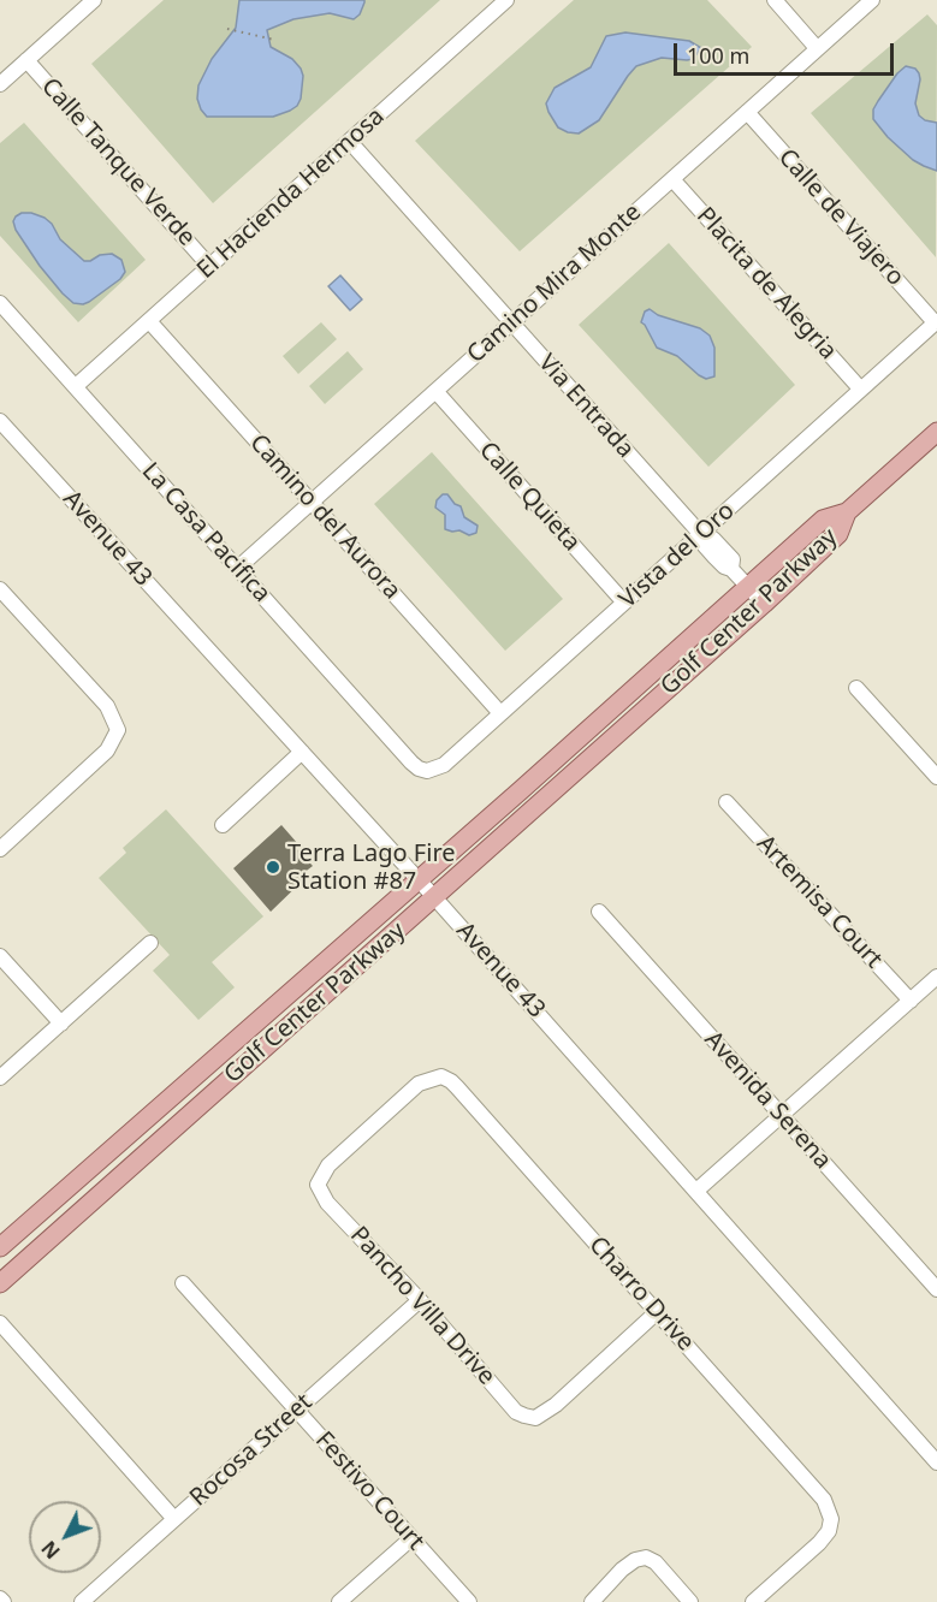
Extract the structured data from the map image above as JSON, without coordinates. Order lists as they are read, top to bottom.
{
  "streets": {
    "main road": ["Golf Center Parkway"],
    "street": [
      "Calle Tanque Verde",
      "El Hacienda Hermosa",
      "Calle de Viajero",
      "Camino Mira Monte",
      "Placita de Alegria",
      "Via Entrada",
      "Calle Quieta",
      "Camino del Aurora",
      "La Casa Pacifica",
      "Avenue 43",
      "Vista del Oro",
      "Artemisa Court",
      "Avenida Serena",
      "Charro Drive",
      "Pancho Villa Drive",
      "Rocosa Street",
      "Festivo Court"
    ]
  },
  "crossings": [
    ["Calle Tanque Verde", "El Hacienda Hermosa"],
    ["El Hacienda Hermosa", "Via Entrada"],
    ["El Hacienda Hermosa", "Camino del Aurora"],
    ["El Hacienda Hermosa", "La Casa Pacifica"],
    ["Calle de Viajero", "Camino Mira Monte"],
    ["Calle de Viajero", "Vista del Oro"],
    ["Camino Mira Monte", "Placita de Alegria"],
    ["Camino Mira Monte", "Via Entrada"],
    ["Camino Mira Monte", "Calle Quieta"],
    ["Camino Mira Monte", "Camino del Aurora"],
    ["Camino Mira Monte", "La Casa Pacifica"],
    ["Placita de Alegria", "Vista del Oro"],
    ["Via Entrada", "Vista del Oro"],
    ["Via Entrada", "Golf Center Parkway"],
    ["Calle Quieta", "Vista del Oro"],
    ["Camino del Aurora", "Vista del Oro"],
    ["La Casa Pacifica", "Vista del Oro"],
    ["Avenue 43", "Golf Center Parkway"],
    ["Charro Drive", "Pancho Villa Drive"],
    ["Pancho Villa Drive", "Rocosa Street"],
    ["Rocosa Street", "Festivo Court"]
  ],
  "places": ["Terra Lago Fire Station #87"],
  "scale_bar": "100 m",
  "north": "bottom left"
}
